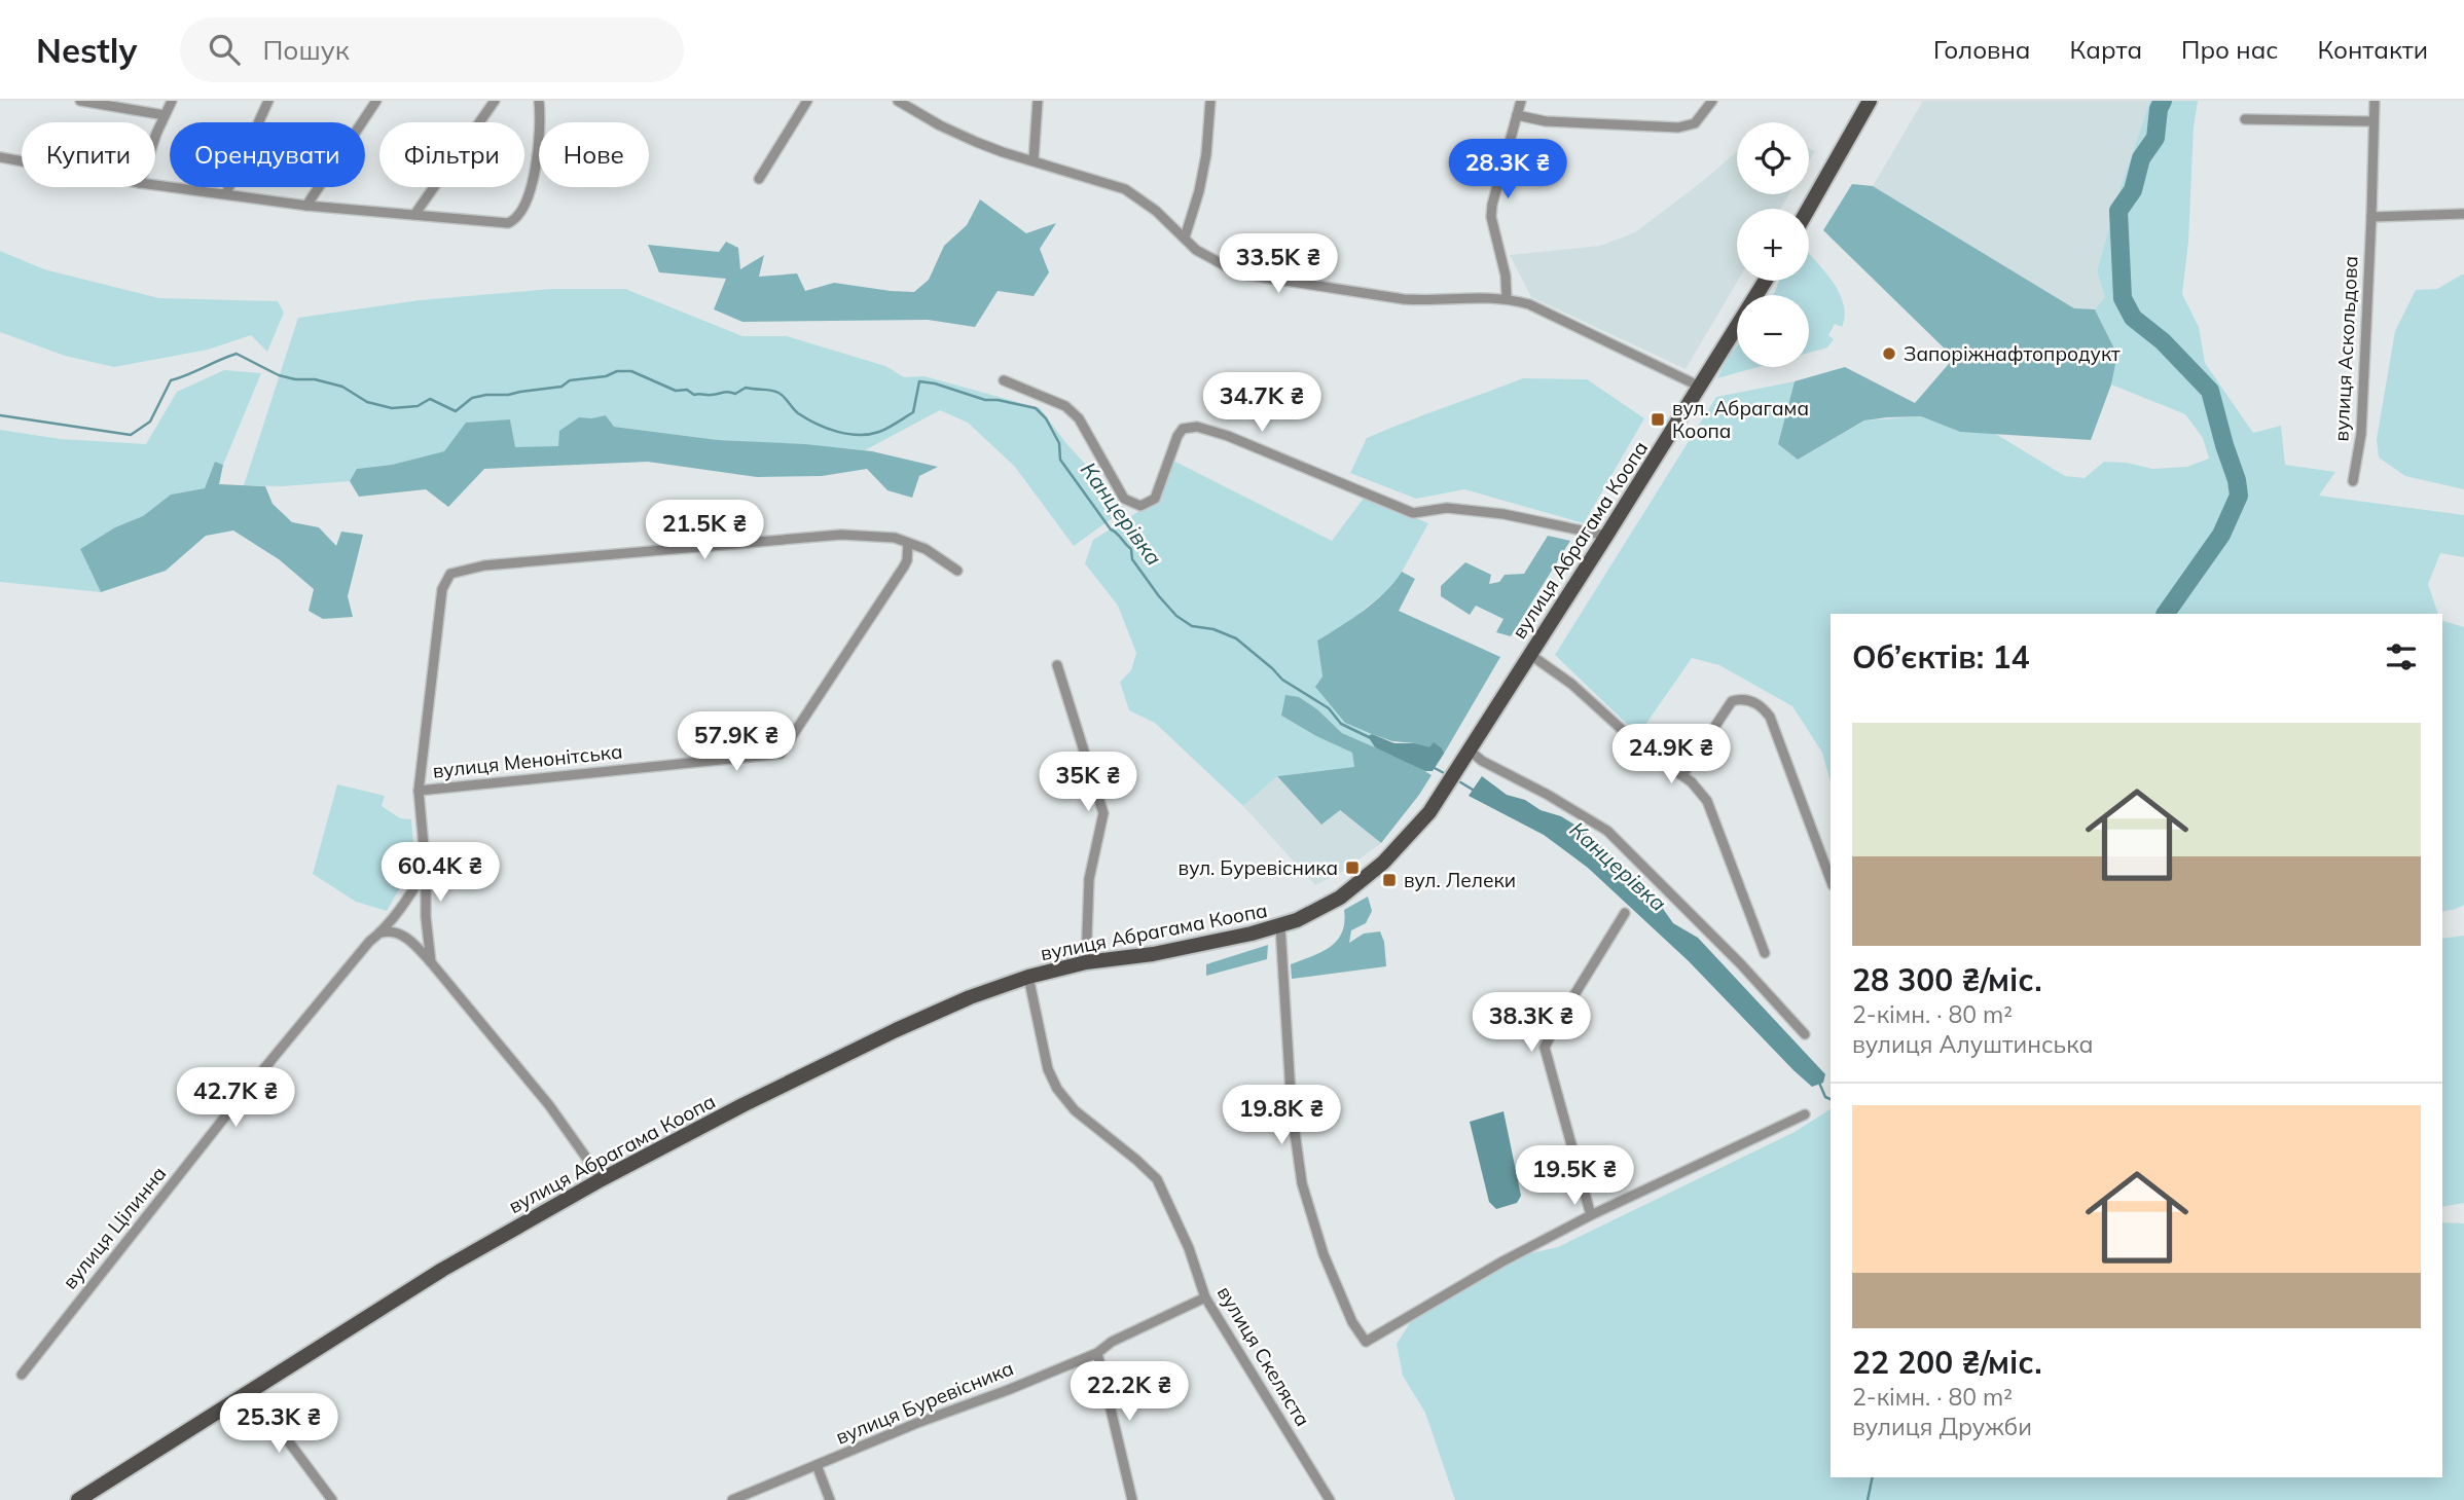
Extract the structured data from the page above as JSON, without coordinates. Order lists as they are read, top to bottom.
{
  "streets": {
    "main road": ["вулиця Абрагама Коопа"],
    "street": [
      "вулиця Аскольдова",
      "вулиця Менонітська",
      "вулиця Цілинна",
      "вулиця Скеляста",
      "вулиця Буревісника"
    ]
  },
  "crossings": [
    ["вулиця Абрагама Коопа", "вулиця Скеляста"],
    ["вулиця Скеляста", "вулиця Буревісника"]
  ],
  "water": ["Канцерівка"],
  "places": {
    "other": ["Запоріжнафтопродукт"],
    "transit": ["вул. Абрагама Коопа", "вул. Буревісника", "вул. Лелеки"]
  },
  "page": {
    "header": "Nestly",
    "search": "Пошук",
    "nav": [
      "Головна",
      "Карта",
      "Про нас",
      "Контакти"
    ],
    "map_buttons": ["+", "−"],
    "chip": [
      "Купити",
      "Орендувати",
      "Фільтри",
      "Нове"
    ],
    "price": [
      "28.3K ₴",
      "33.5K ₴",
      "34.7K ₴",
      "21.5K ₴",
      "57.9K ₴",
      "24.9K ₴",
      "35K ₴",
      "60.4K ₴",
      "38.3K ₴",
      "42.7K ₴",
      "19.8K ₴",
      "19.5K ₴",
      "22.2K ₴",
      "25.3K ₴"
    ],
    "heading": "Об’єктів: 14",
    "list": [
      {
        "name": "28 300 ₴/міс.",
        "note": "2-кімн. · 80 m² · вулиця Алуштинська"
      },
      {
        "name": "22 200 ₴/міс.",
        "note": "2-кімн. · 80 m² · вулиця Дружби"
      }
    ]
  }
}
